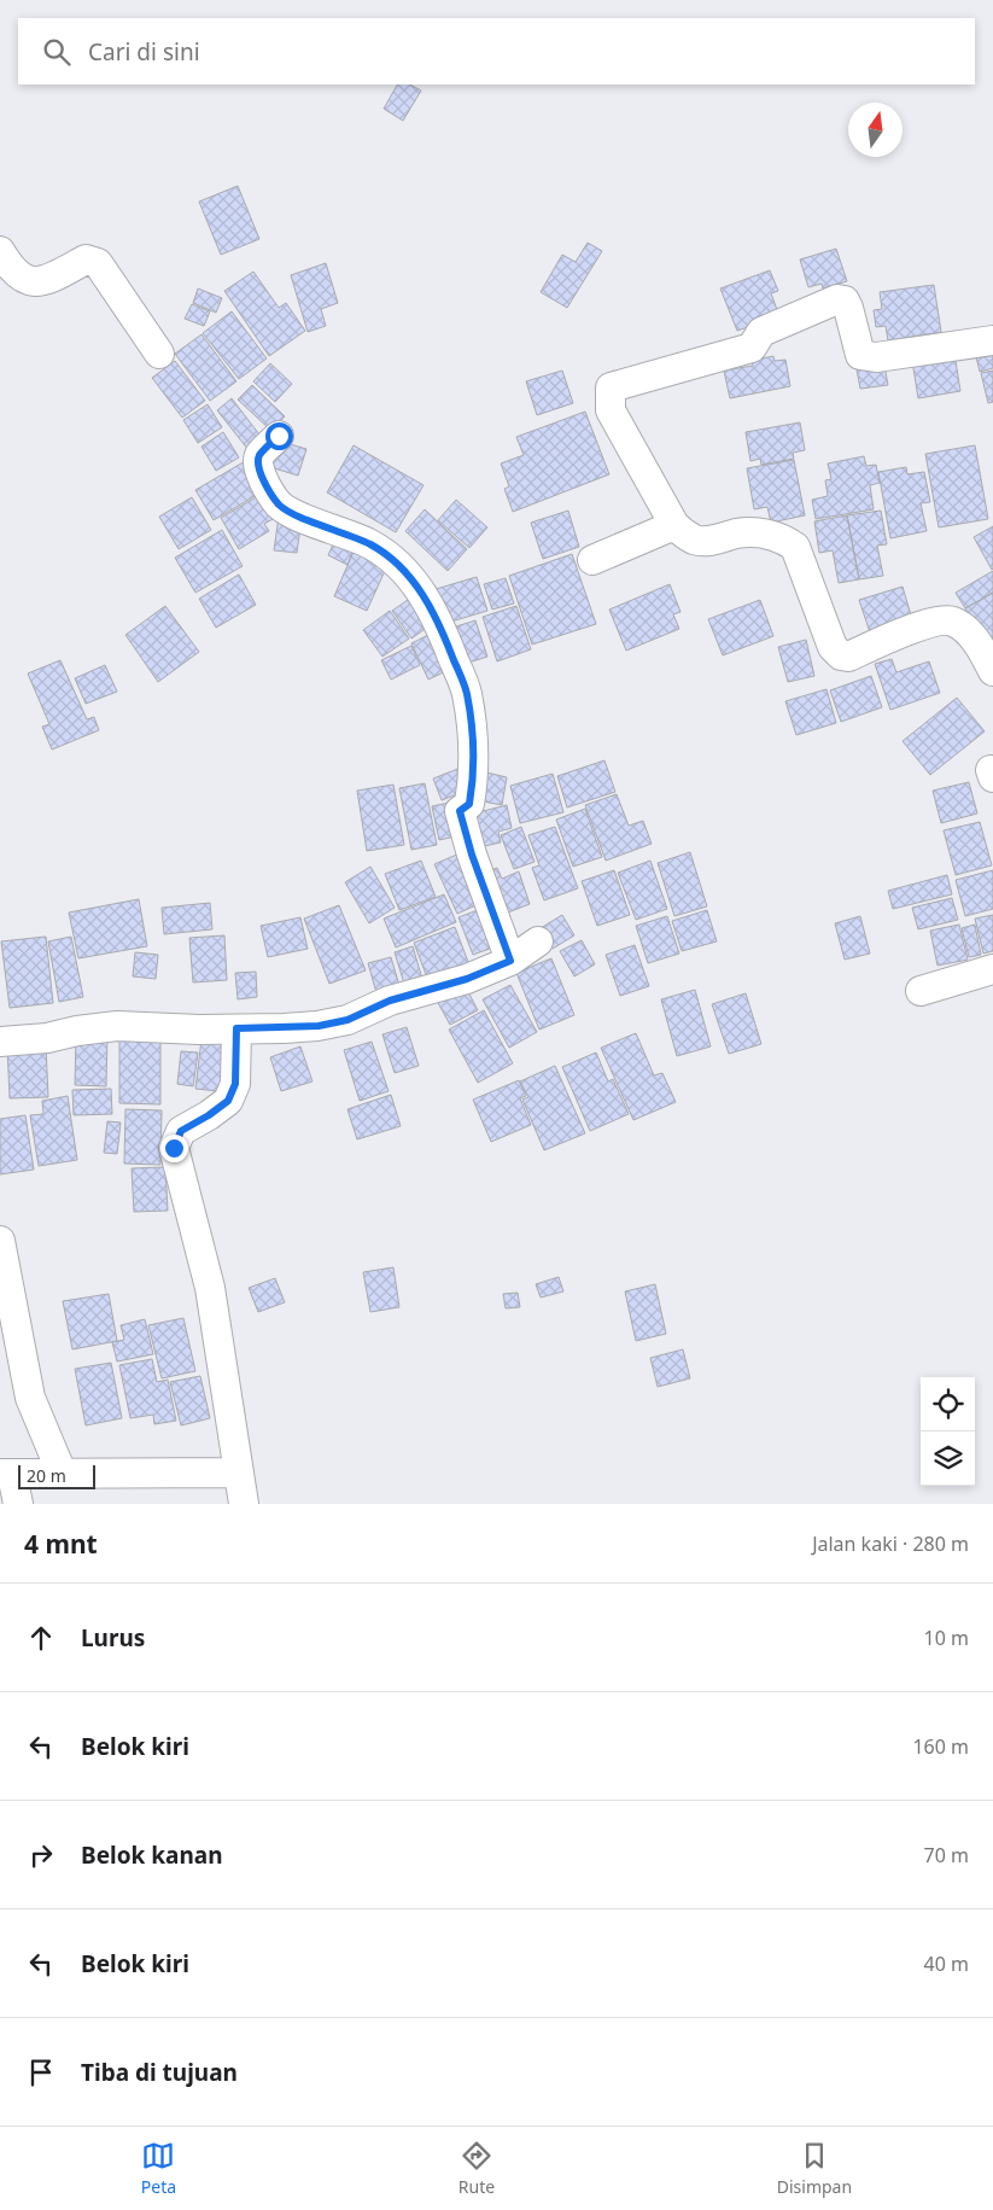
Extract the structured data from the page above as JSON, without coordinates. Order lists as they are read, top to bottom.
{
  "scale_bar": "20 m",
  "north": "top",
  "page": {
    "search": "Cari di sini",
    "scale": "20 m",
    "heading": ["4 mnt", "Jalan kaki · 280 m"],
    "list": [
      ["Lurus", "10 m"],
      ["Belok kiri", "160 m"],
      ["Belok kanan", "70 m"],
      ["Belok kiri", "40 m"],
      "Tiba di tujuan"
    ],
    "nav": ["Peta", "Rute", "Disimpan"]
  }
}
